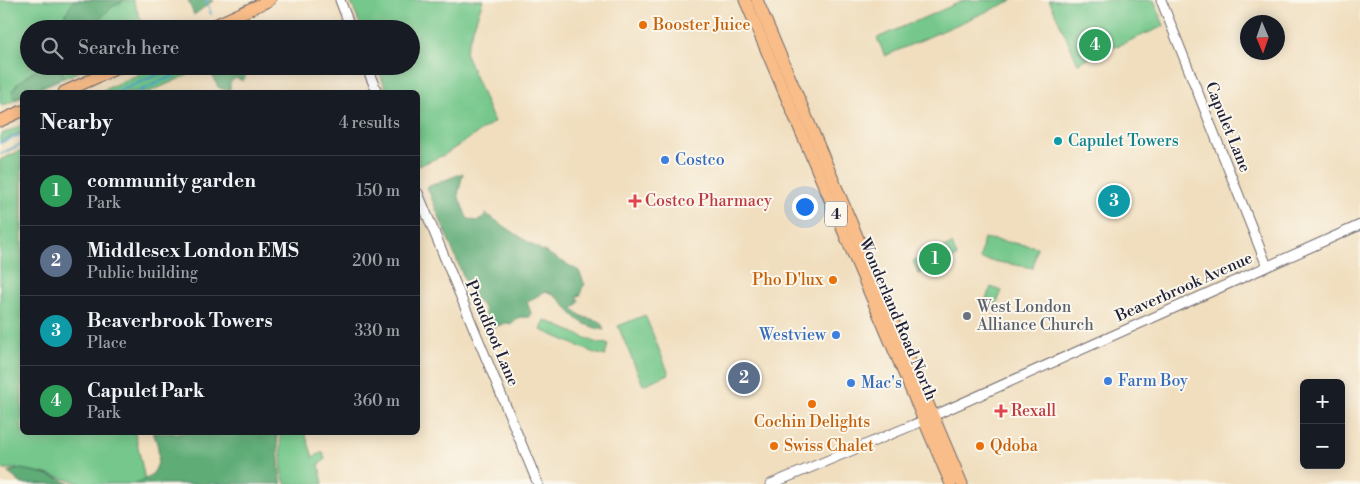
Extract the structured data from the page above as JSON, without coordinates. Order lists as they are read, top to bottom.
{
  "streets": {
    "main road": ["4", "Wonderland Road North"],
    "street": ["Capulet Lane", "Beaverbrook Avenue", "Proudfoot Lane"]
  },
  "crossings": [
    ["Capulet Lane", "Beaverbrook Avenue"],
    ["Beaverbrook Avenue", "Wonderland Road North"]
  ],
  "places": {
    "other": [
      "Booster Juice",
      "Capulet Towers",
      "Costco",
      "Pho D'lux",
      "West London Alliance Church",
      "Westview",
      "Farm Boy",
      "Mac's",
      "Cochin Delights",
      "Swiss Chalet",
      "Qdoba"
    ],
    "health": ["Costco Pharmacy", "Rexall"]
  },
  "north": "bottom",
  "page": {
    "search": "Search here",
    "pins": [
      "4",
      "3",
      "1",
      "2"
    ],
    "heading": ["Nearby", "4 results"],
    "list": [
      {
        "mark": "1",
        "name": "community garden",
        "note": "Park",
        "value": "150 m"
      },
      {
        "mark": "2",
        "name": "Middlesex London EMS",
        "note": "Public building",
        "value": "200 m"
      },
      {
        "mark": "3",
        "name": "Beaverbrook Towers",
        "note": "Place",
        "value": "330 m"
      },
      {
        "mark": "4",
        "name": "Capulet Park",
        "note": "Park",
        "value": "360 m"
      }
    ],
    "map_buttons": ["+", "−"]
  }
}
